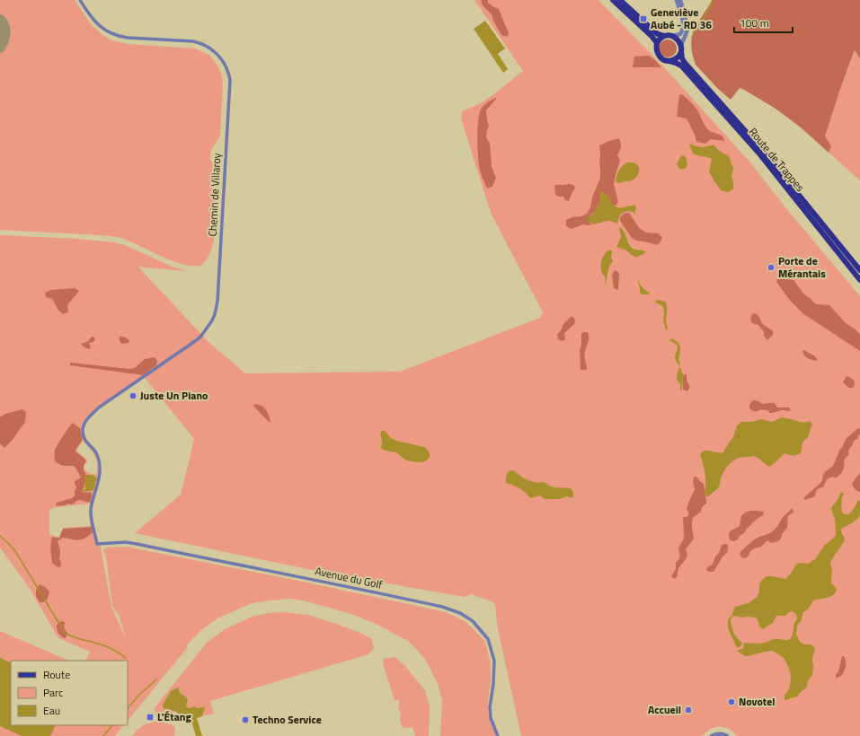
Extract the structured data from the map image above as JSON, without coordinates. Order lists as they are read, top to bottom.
{
  "streets": {
    "main road": ["Route de Trappes"],
    "street": ["Chemin de Villaroy", "Avenue du Golf"]
  },
  "crossings": [
    ["Chemin de Villaroy", "Avenue du Golf"]
  ],
  "places": {
    "transit": ["Geneviève Aubé - RD 36", "L'Étang"],
    "other": [
      "Porte de Mérantais",
      "Juste Un Piano",
      "Novotel",
      "Accueil",
      "Techno Service"
    ]
  },
  "legend": ["Route", "Parc", "Eau"],
  "scale_bar": "100 m"
}
